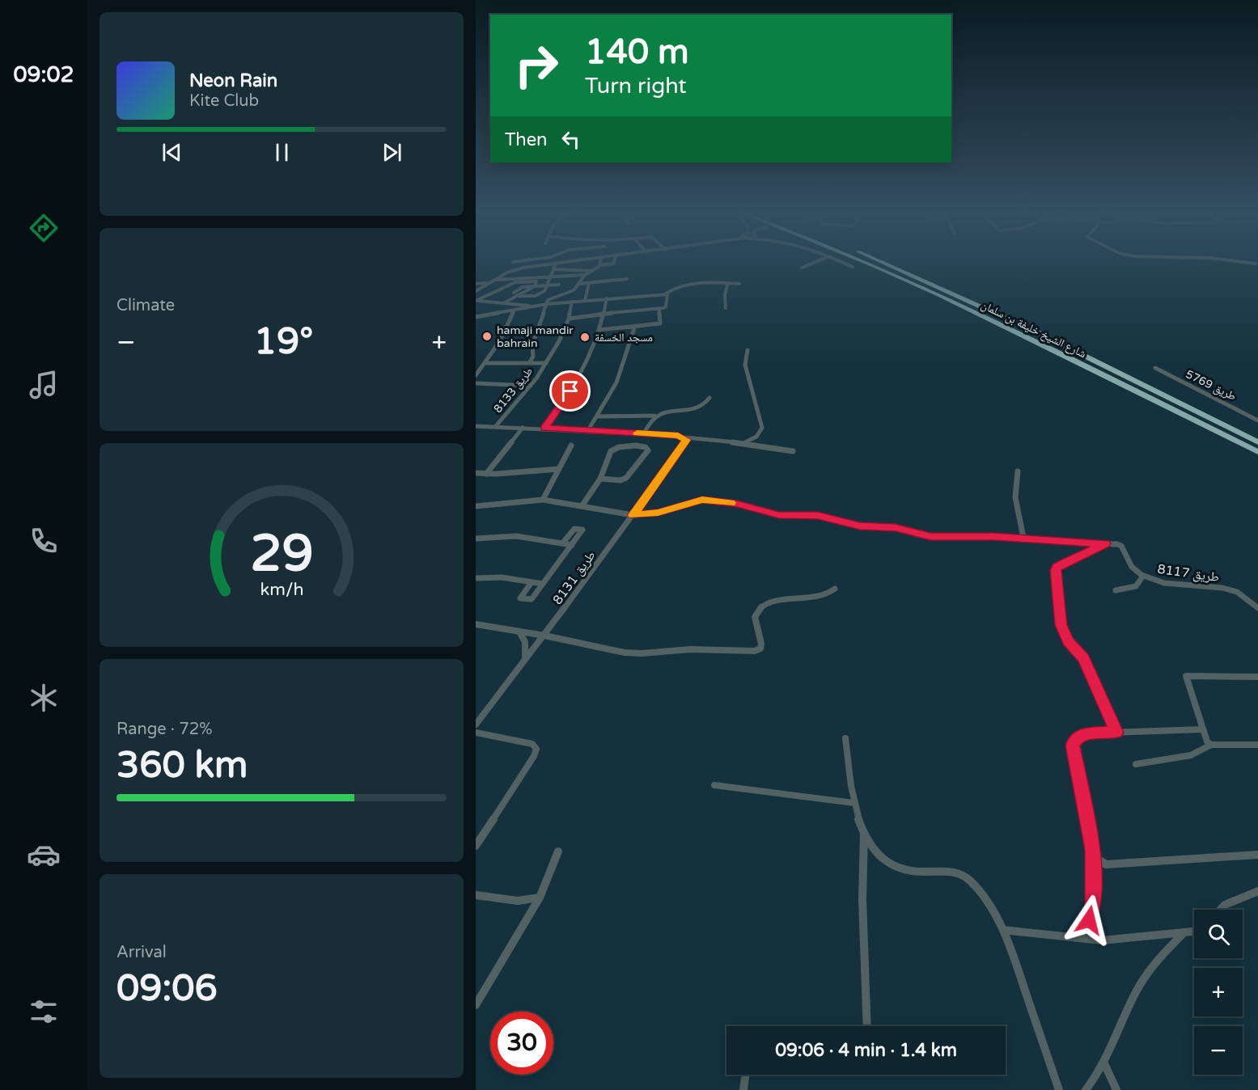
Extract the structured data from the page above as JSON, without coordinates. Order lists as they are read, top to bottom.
{
  "streets": {
    "highway": ["شارع الشيخ خليفة بن سلمان"],
    "street": [
      "طريق 5769",
      "طريق 8133",
      "طريق 8117",
      "طريق 8131"
    ]
  },
  "crossings": [
    ["طريق 8117", "طريق 8131"]
  ],
  "places": ["hamaji mandir bahrain", "مسجد الخسفة"],
  "page": {
    "tabs": "09:02",
    "turn": ["140 m", "Turn right"],
    "song": ["Neon Rain", "Kite Club"],
    "then": "Then",
    "tile": [
      "Climate",
      ["Range · 72%", "360 km"],
      ["Arrival", "09:06"]
    ],
    "heat": ["−", "19°", "+"],
    "map_buttons": ["+", "−"],
    "limit": "30",
    "trip": "09:06 · 4 min · 1.4 km",
    "gauge": ["29", "km/h"]
  }
}
